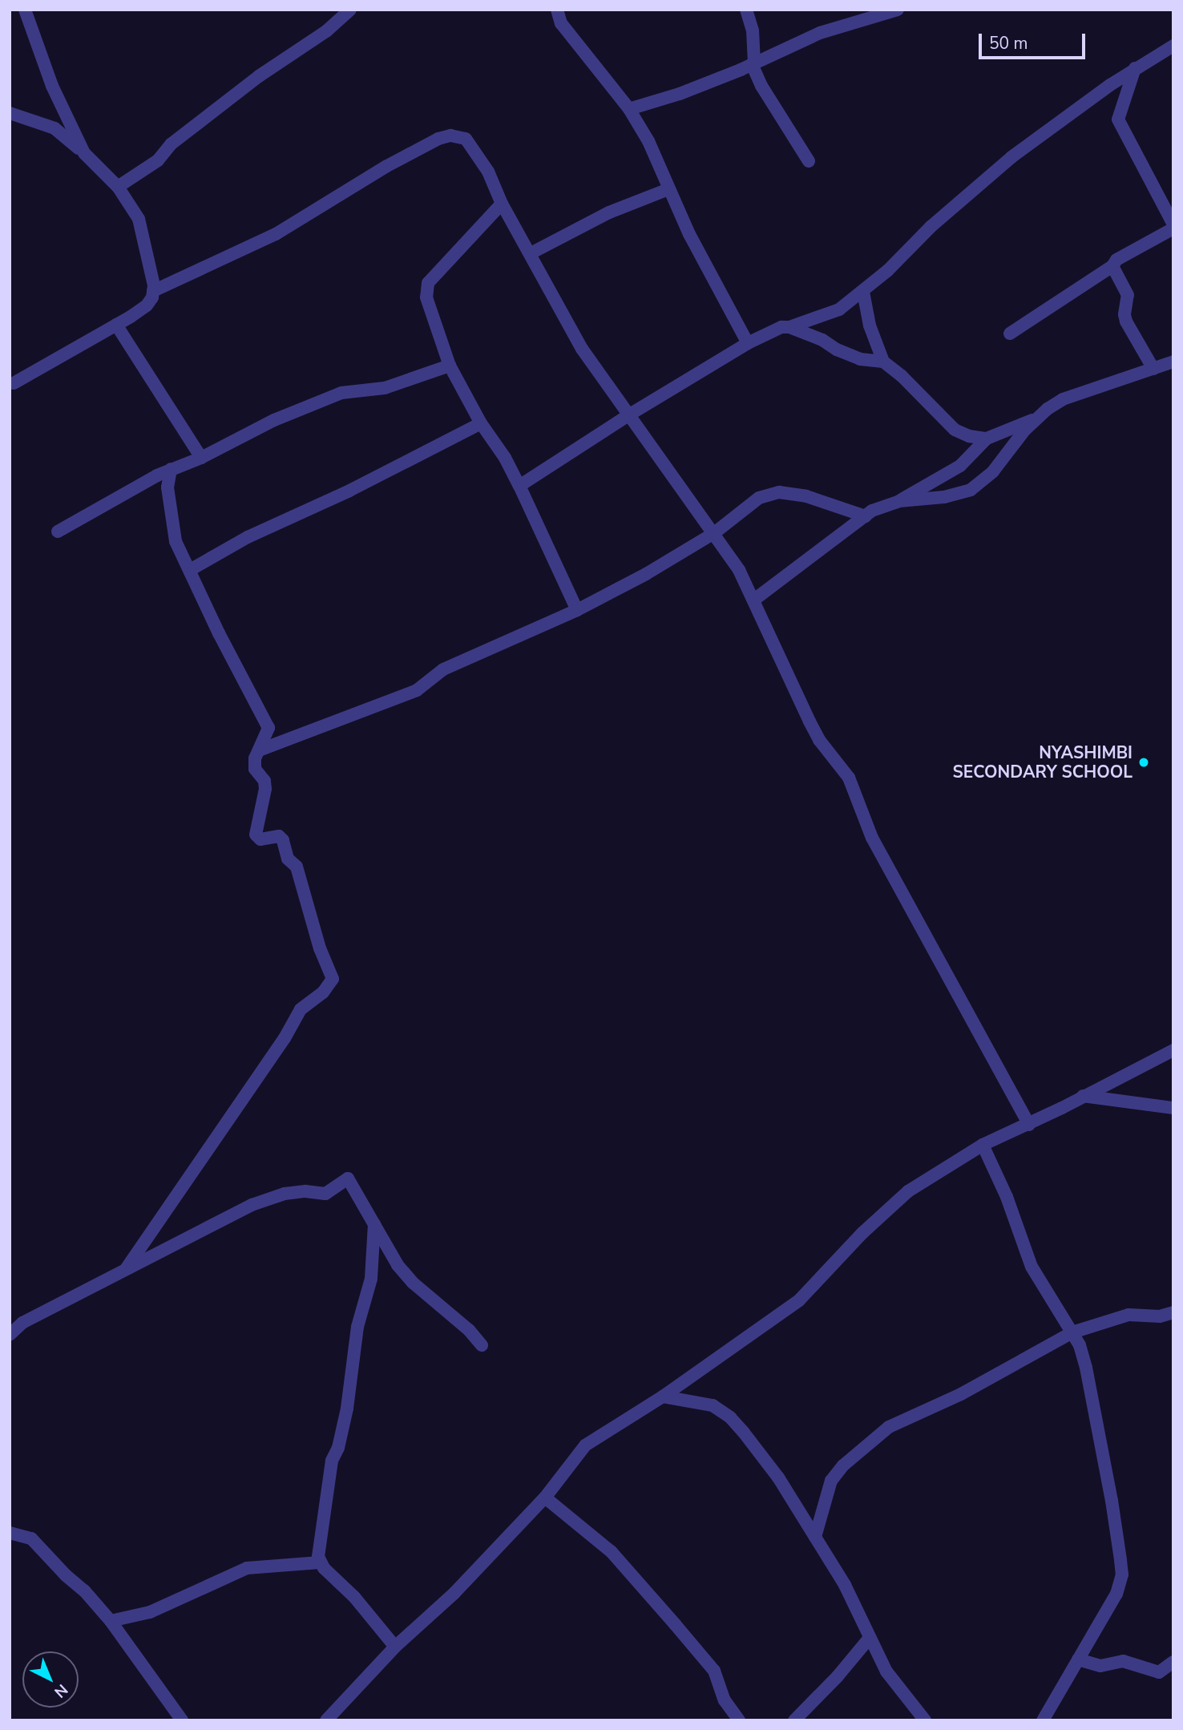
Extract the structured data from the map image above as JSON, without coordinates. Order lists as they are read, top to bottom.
{
  "places": ["NYASHIMBI SECONDARY SCHOOL"],
  "scale_bar": "50 m",
  "north": "bottom right"
}
